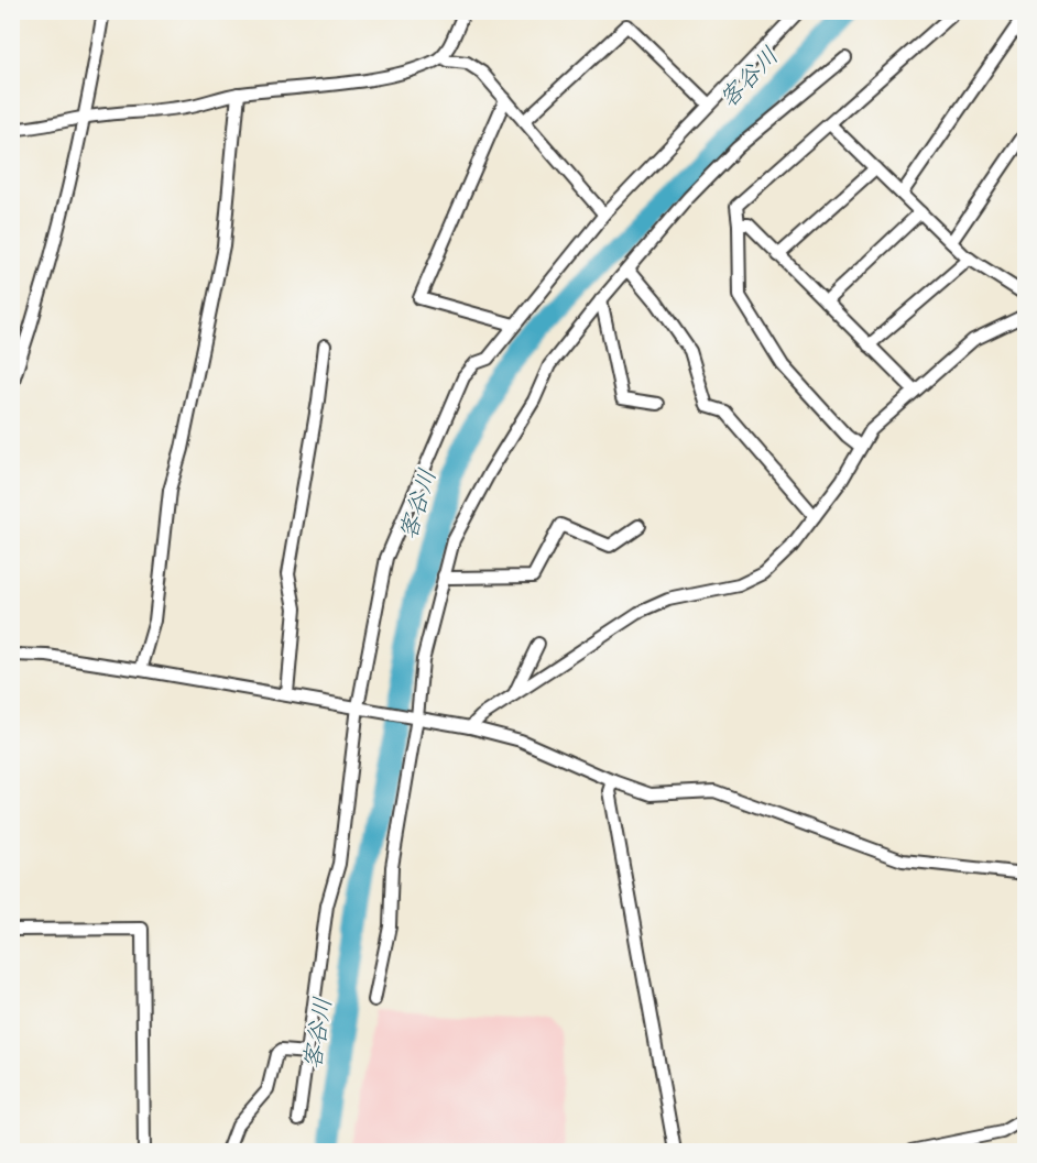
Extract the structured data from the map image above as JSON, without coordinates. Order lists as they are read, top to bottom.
{
  "water": ["客谷川"]
}
